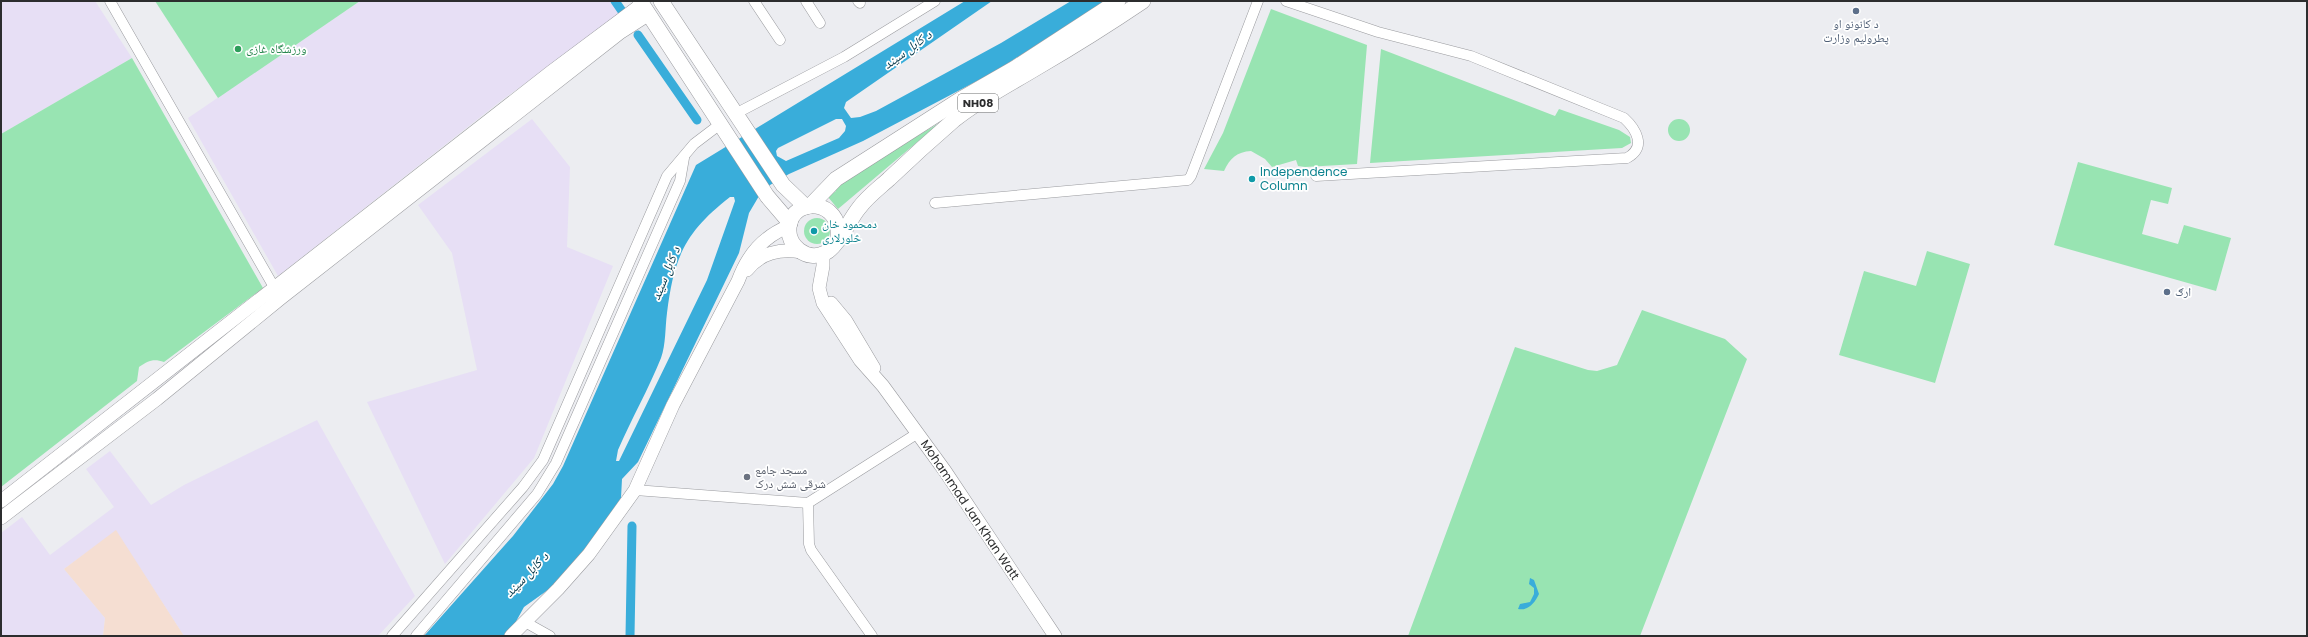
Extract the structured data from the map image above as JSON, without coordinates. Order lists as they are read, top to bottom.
{
  "streets": {
    "highway": ["NH08"],
    "main road": ["Mohammad Jan Khan Watt"]
  },
  "crossings": [
    ["NH08", "Mohammad Jan Khan Watt"]
  ],
  "water": ["د کابل سيند"],
  "places": [
    "د کانونو او پطرولیم وزارت",
    "ورزشگاه غازی",
    "Independence Column",
    "دمحمود خان څلورلاری",
    "ارګ",
    "مسجد جامع شرقی شش درک"
  ]
}
